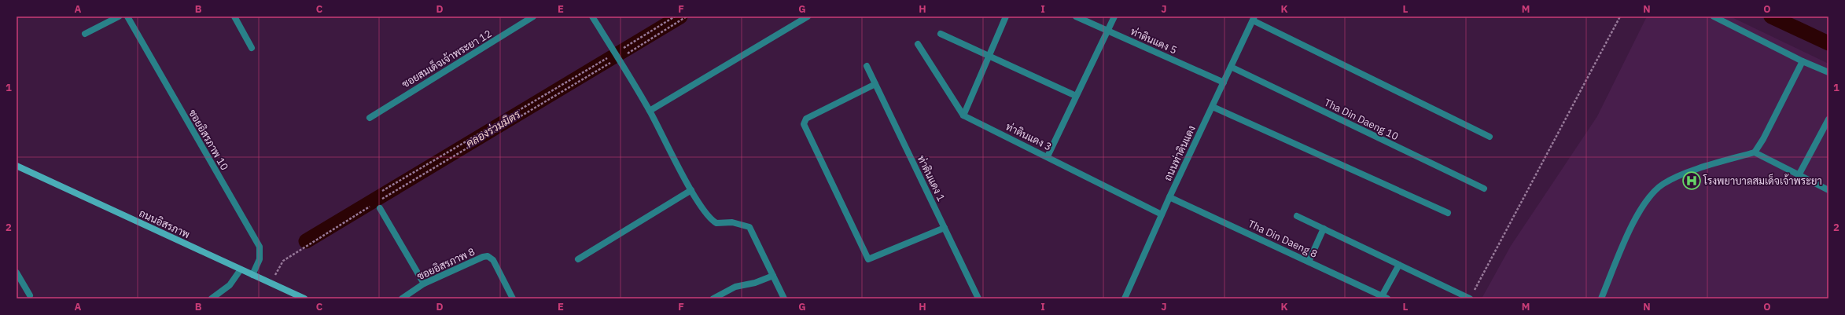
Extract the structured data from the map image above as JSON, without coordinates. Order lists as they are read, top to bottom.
{
  "streets": {
    "main road": ["ถนนอิสรภาพ"],
    "street": [
      "ท่าดินแดง 5",
      "ซอยสมเด็จเจ้าพระยา 12",
      "Tha Din Daeng 10",
      "ท่าดินแดง 3",
      "ซอยอิสรภาพ 10",
      "ถนนท่าดินแดง",
      "ท่าดินแดง 1",
      "Tha Din Daeng 8",
      "ซอยอิสรภาพ 8"
    ]
  },
  "crossings": [
    ["ท่าดินแดง 5", "ถนนท่าดินแดง"],
    ["Tha Din Daeng 10", "ถนนท่าดินแดง"],
    ["ท่าดินแดง 3", "ถนนท่าดินแดง"],
    ["ซอยอิสรภาพ 10", "ถนนอิสรภาพ"],
    ["ถนนท่าดินแดง", "Tha Din Daeng 8"]
  ],
  "water": ["คลองร่วมมิตร"],
  "places": {
    "hospital": ["โรงพยาบาลสมเด็จเจ้าพระยา"]
  },
  "grid": {
    "columns": [
      "A",
      "B",
      "C",
      "D",
      "E",
      "F",
      "G",
      "H",
      "I",
      "J",
      "K",
      "L",
      "M",
      "N",
      "O"
    ],
    "rows": ["1", "2"]
  }
}
